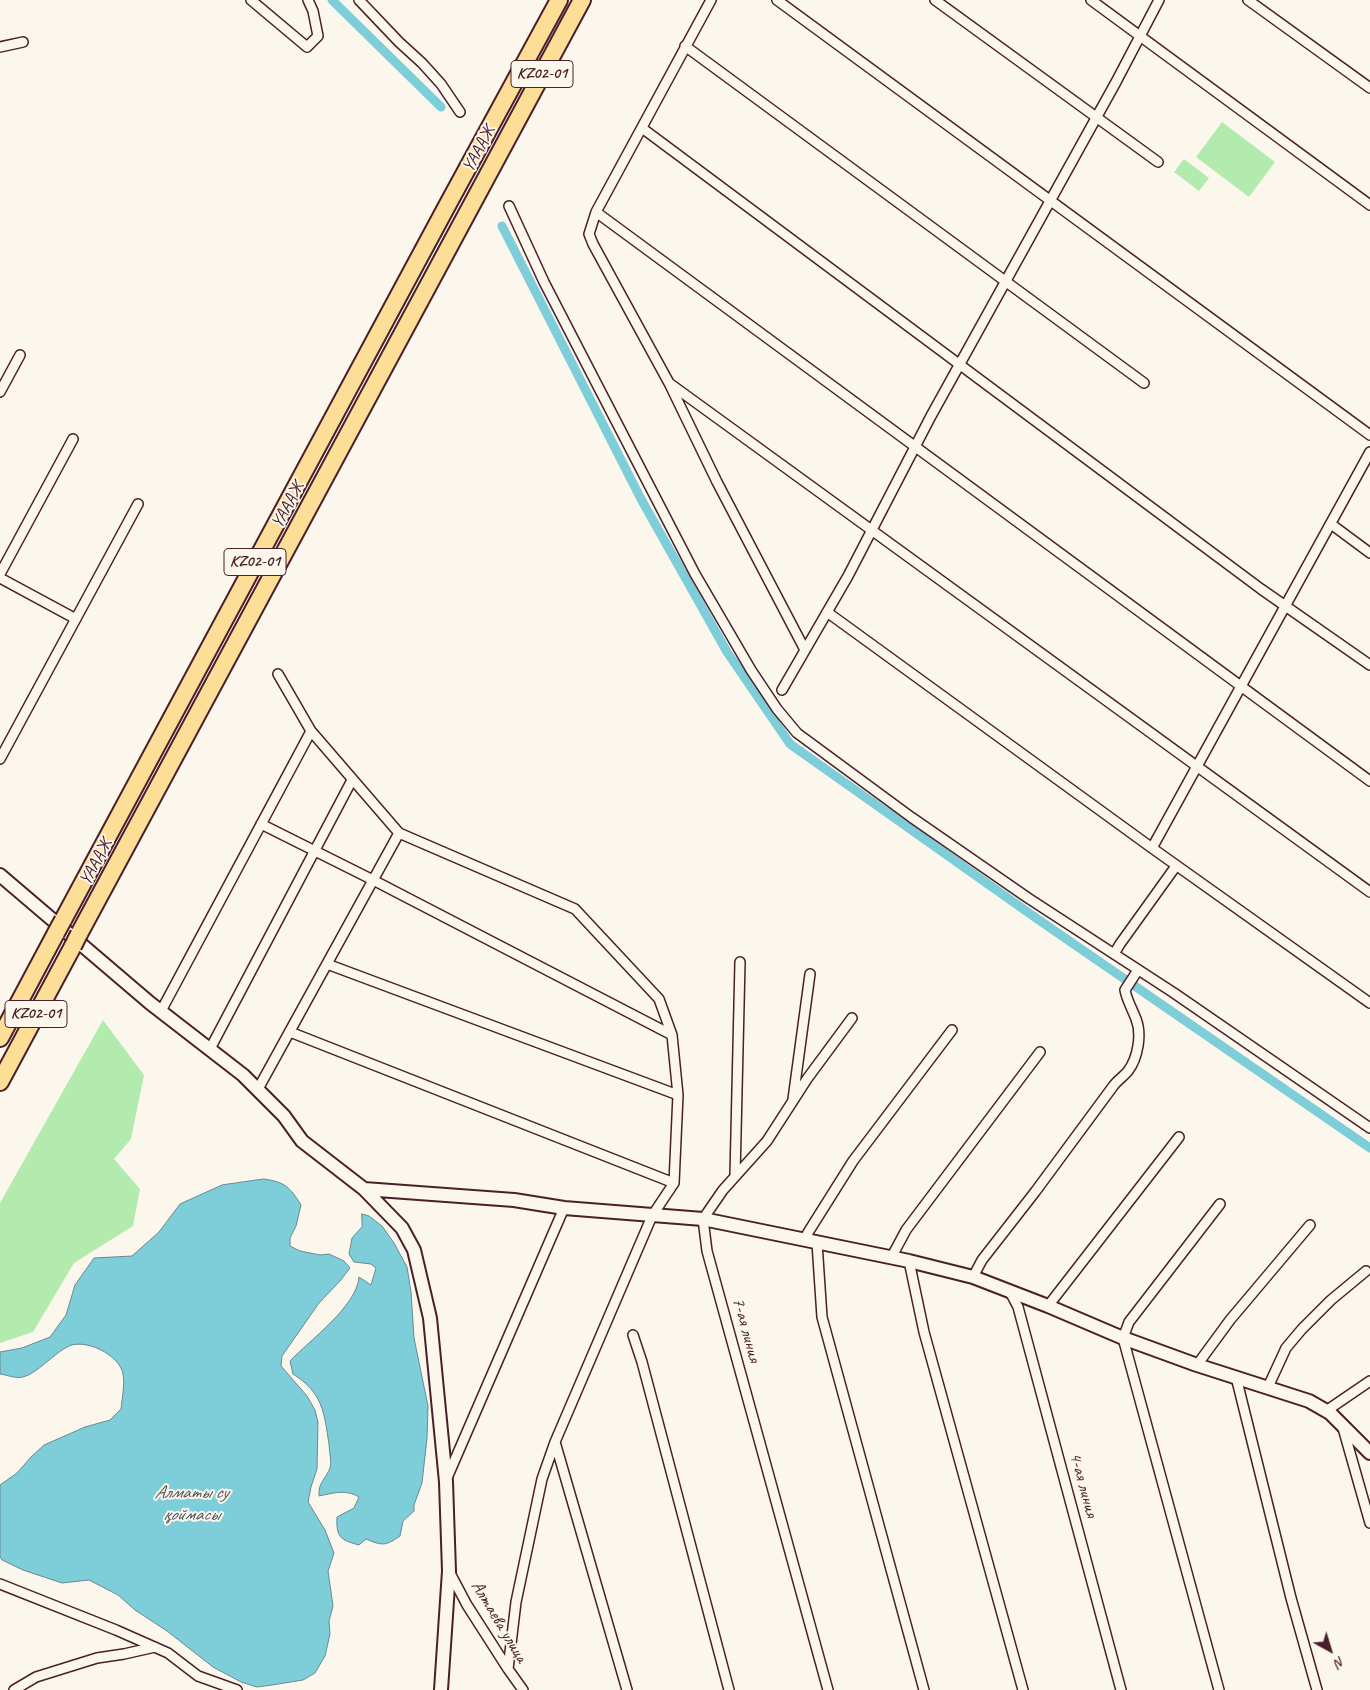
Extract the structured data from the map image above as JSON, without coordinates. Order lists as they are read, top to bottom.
{
  "streets": {
    "highway": ["KZ02-01", "ҮАААЖ"],
    "street": ["7-ая линия", "4-ая линия", "Алтаева улица"]
  },
  "water": ["Алматы су қоймасы"],
  "north": "bottom right"
}
